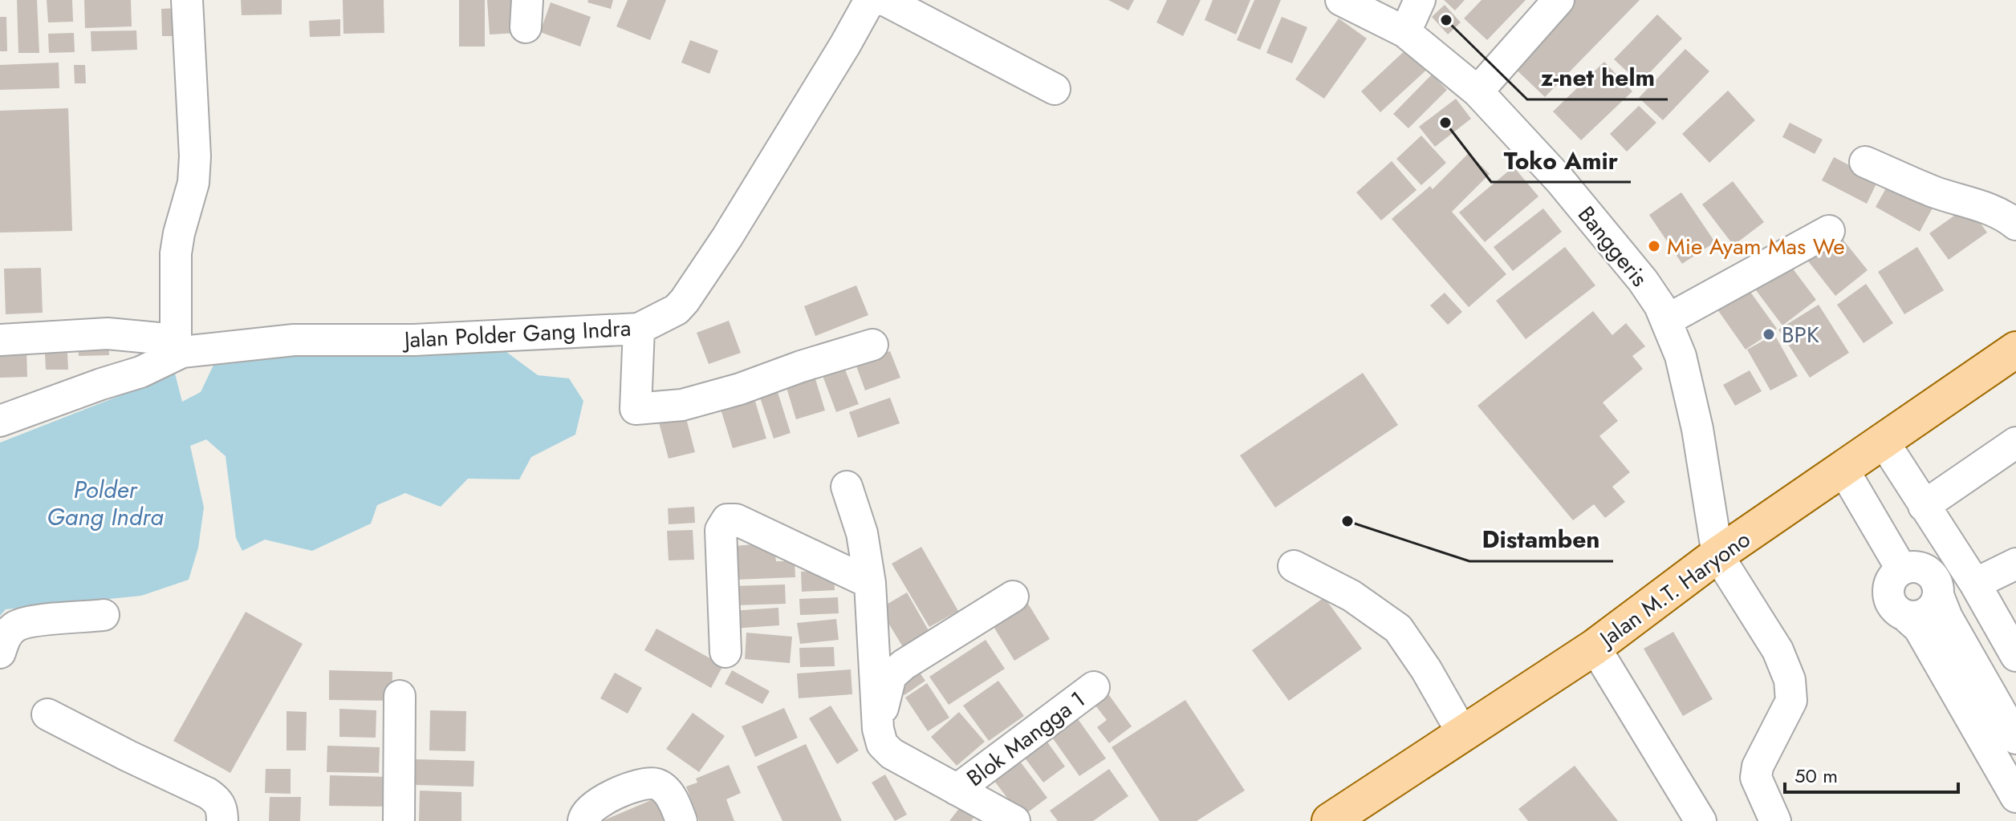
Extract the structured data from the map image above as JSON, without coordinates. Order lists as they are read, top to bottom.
{
  "streets": {
    "main road": ["Jalan M.T. Haryono"],
    "street": ["Banggeris", "Jalan Polder Gang Indra", "Blok Mangga 1"]
  },
  "crossings": [
    ["Banggeris", "Jalan M.T. Haryono"]
  ],
  "water": ["Polder Gang Indra"],
  "places": [
    "z-net helm",
    "Toko Amir",
    "Mie Ayam Mas We",
    "BPK",
    "Distamben"
  ],
  "scale_bar": "50 m"
}
